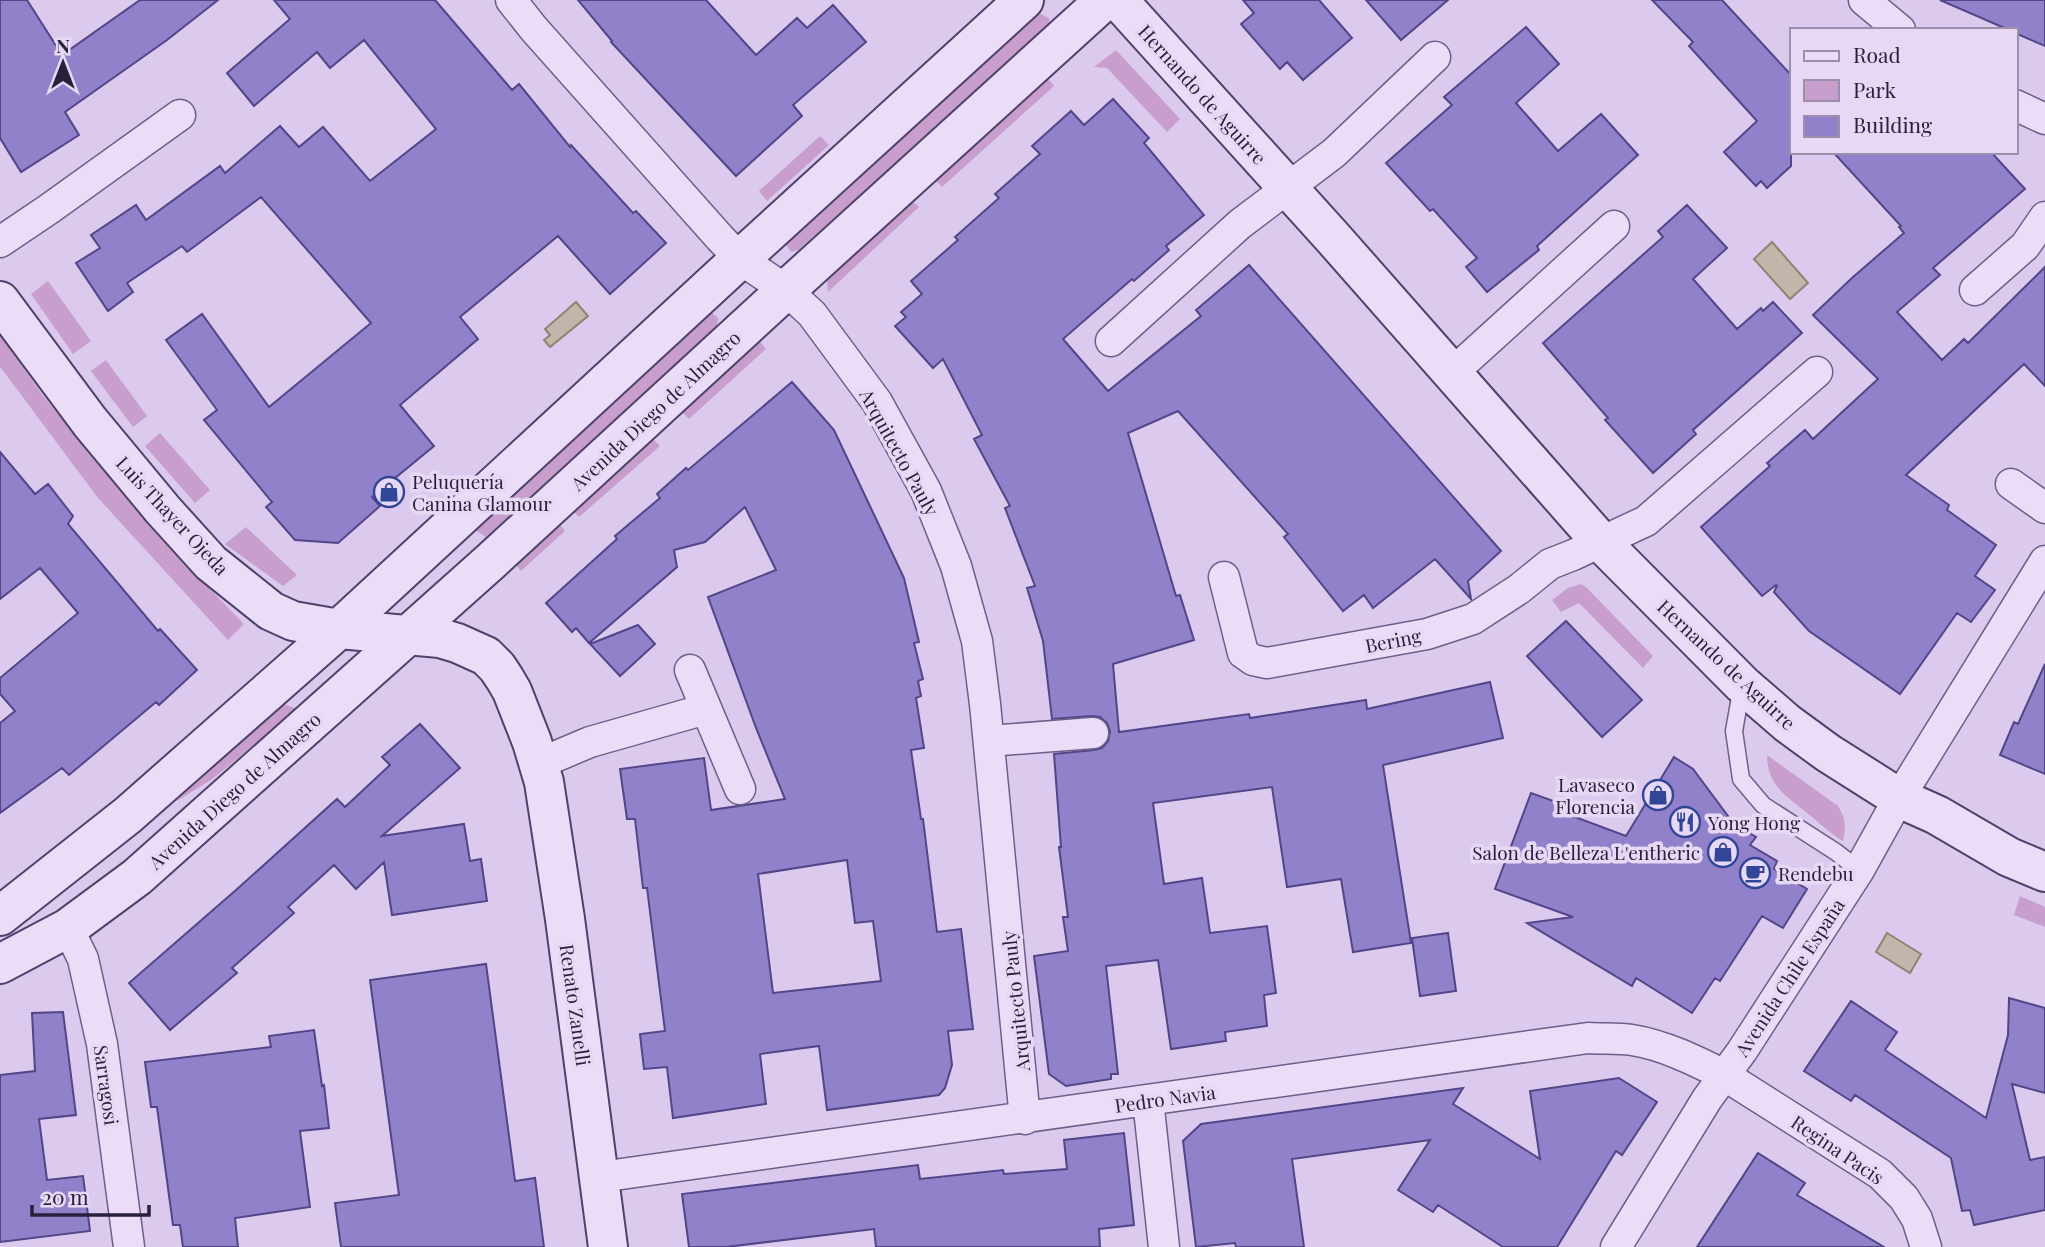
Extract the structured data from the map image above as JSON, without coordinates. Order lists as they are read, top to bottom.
{
  "streets": {
    "street": [
      "Hernando de Aguirre",
      "Avenida Diego de Almagro",
      "Arquitecto Pauly",
      "Luis Thayer Ojeda",
      "Bering",
      "Avenida Chile España",
      "Renato Zanelli",
      "Sarragosi",
      "Pedro Navia",
      "Regina Pacis"
    ]
  },
  "crossings": [
    ["Hernando de Aguirre", "Bering"],
    ["Hernando de Aguirre", "Avenida Chile España"],
    ["Avenida Diego de Almagro", "Arquitecto Pauly"],
    ["Avenida Diego de Almagro", "Luis Thayer Ojeda"],
    ["Avenida Diego de Almagro", "Renato Zanelli"],
    ["Avenida Diego de Almagro", "Sarragosi"],
    ["Arquitecto Pauly", "Pedro Navia"],
    ["Luis Thayer Ojeda", "Renato Zanelli"],
    ["Avenida Chile España", "Pedro Navia"],
    ["Avenida Chile España", "Regina Pacis"],
    ["Renato Zanelli", "Pedro Navia"],
    ["Pedro Navia", "Regina Pacis"]
  ],
  "places": {
    "shop": ["Peluquería Canina Glamour", "Lavaseco Florencia", "Salon de Belleza L'entheric"],
    "restaurant": ["Yong Hong"],
    "cafe": ["Rendebu"]
  },
  "legend": ["Road", "Park", "Building"],
  "scale_bar": "20 m",
  "north": "top"
}
